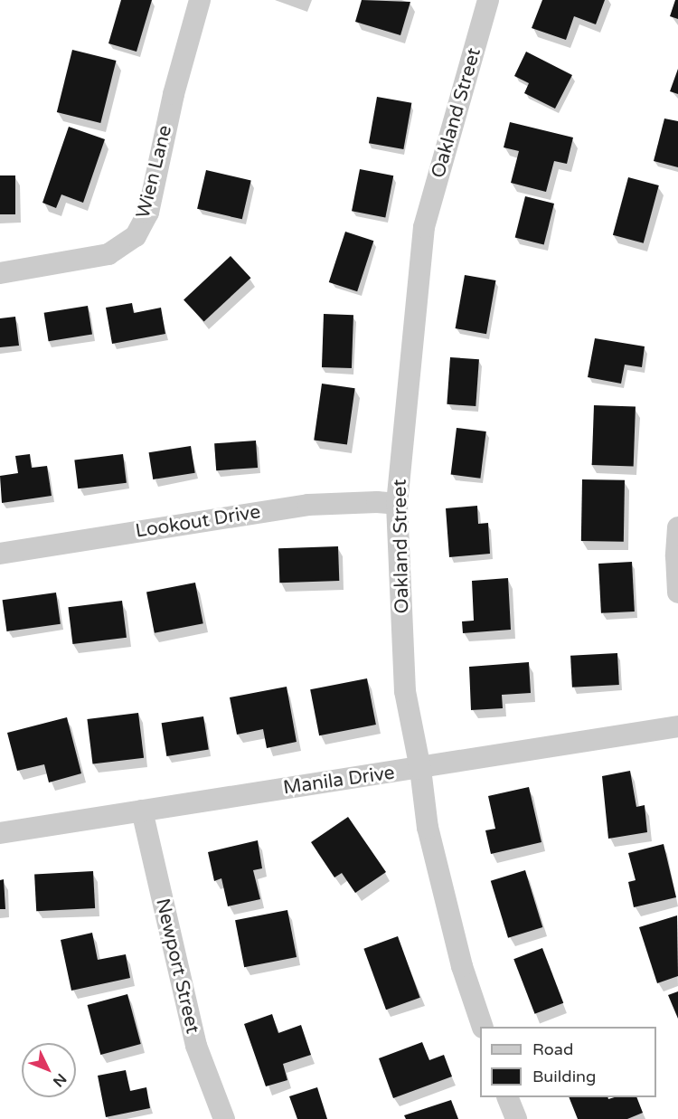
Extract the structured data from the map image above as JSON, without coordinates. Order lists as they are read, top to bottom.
{
  "streets": {
    "street": [
      "Oakland Street",
      "Wien Lane",
      "Lookout Drive",
      "Manila Drive",
      "Newport Street"
    ]
  },
  "crossings": [
    ["Oakland Street", "Lookout Drive"],
    ["Oakland Street", "Manila Drive"],
    ["Manila Drive", "Newport Street"]
  ],
  "legend": ["Road", "Building"],
  "north": "bottom right"
}
